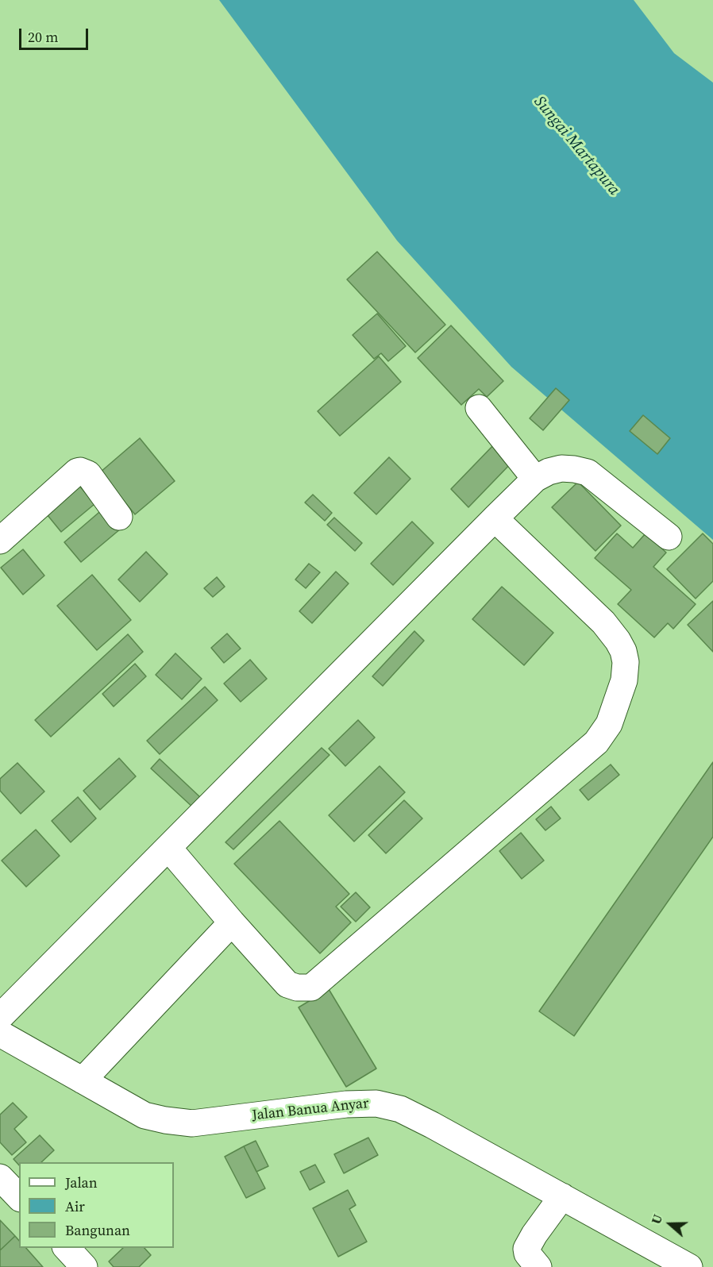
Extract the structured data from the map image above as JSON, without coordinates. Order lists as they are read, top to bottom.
{
  "streets": {
    "street": ["Jalan Banua Anyar"]
  },
  "water": ["Sungai Martapura"],
  "legend": ["Jalan", "Air", "Bangunan"],
  "scale_bar": "20 m",
  "north": "left"
}
